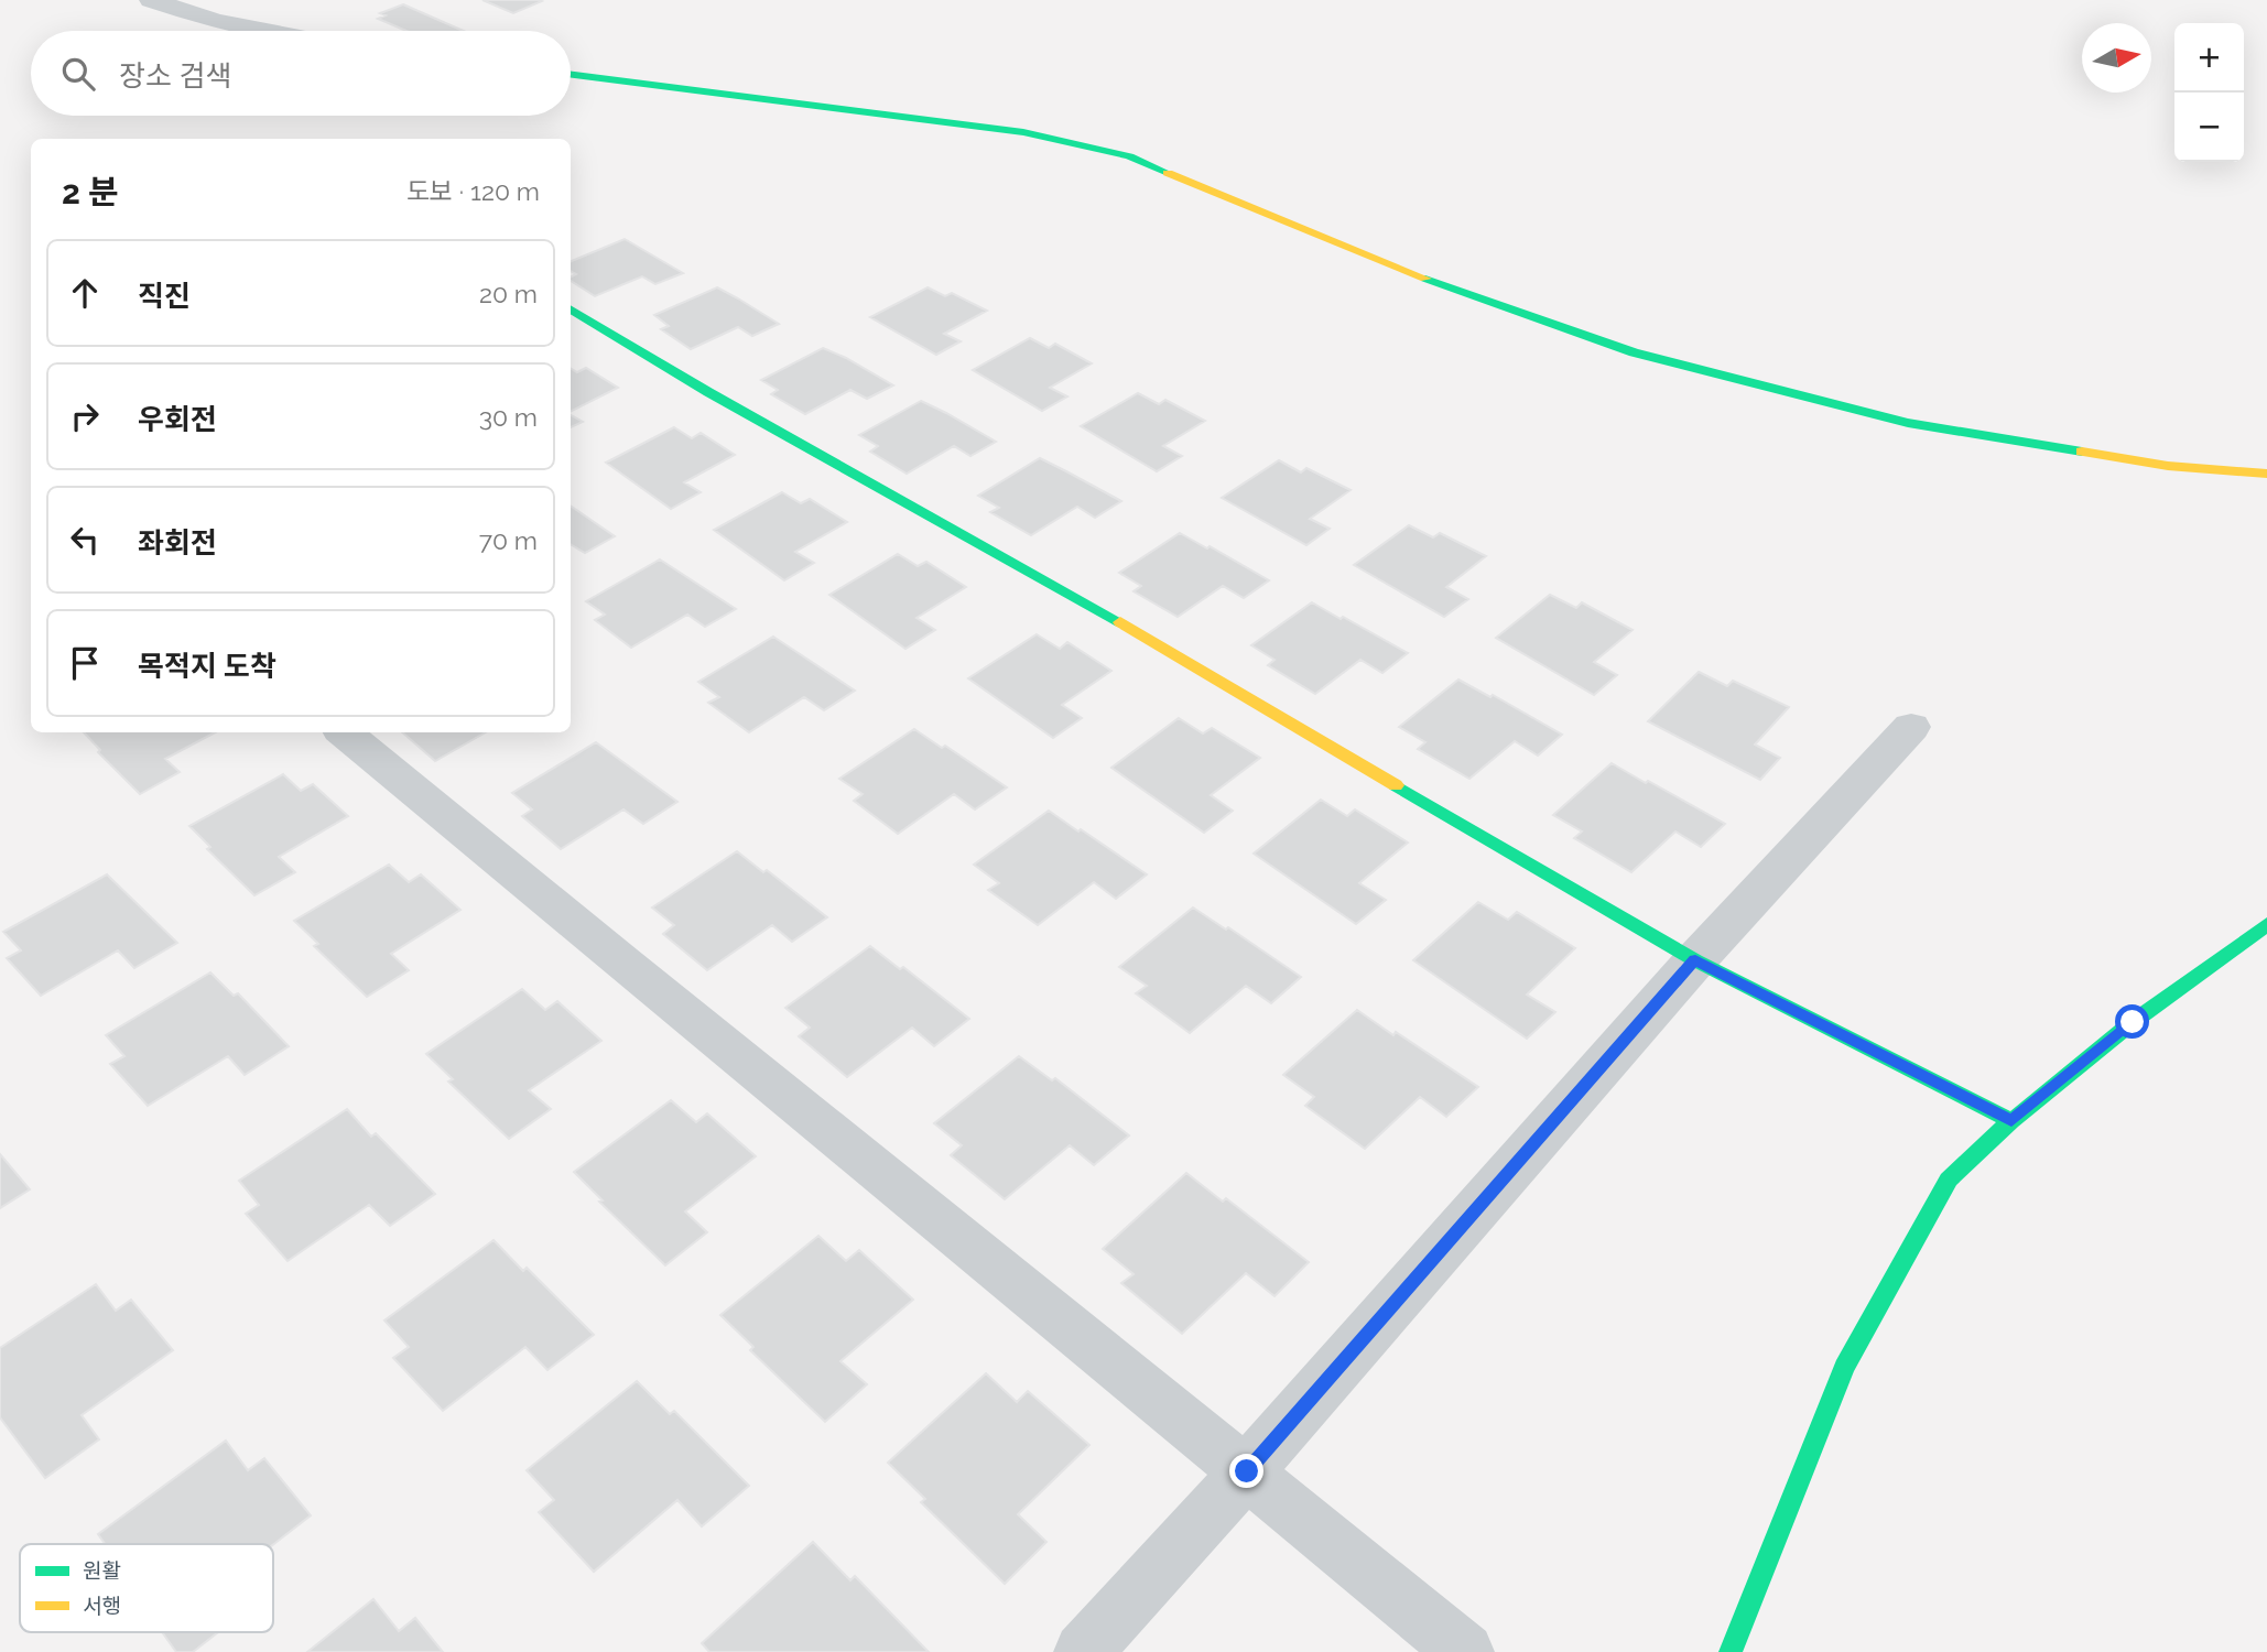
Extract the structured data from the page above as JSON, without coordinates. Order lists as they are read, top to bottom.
{
  "legend": ["원활", "서행"],
  "north": "right",
  "page": {
    "map_buttons": ["+", "−"],
    "search": "장소 검색",
    "heading": ["2 분", "도보 · 120 m"],
    "list": [
      ["직진", "20 m"],
      ["우회전", "30 m"],
      ["좌회전", "70 m"],
      "목적지 도착"
    ]
  }
}
